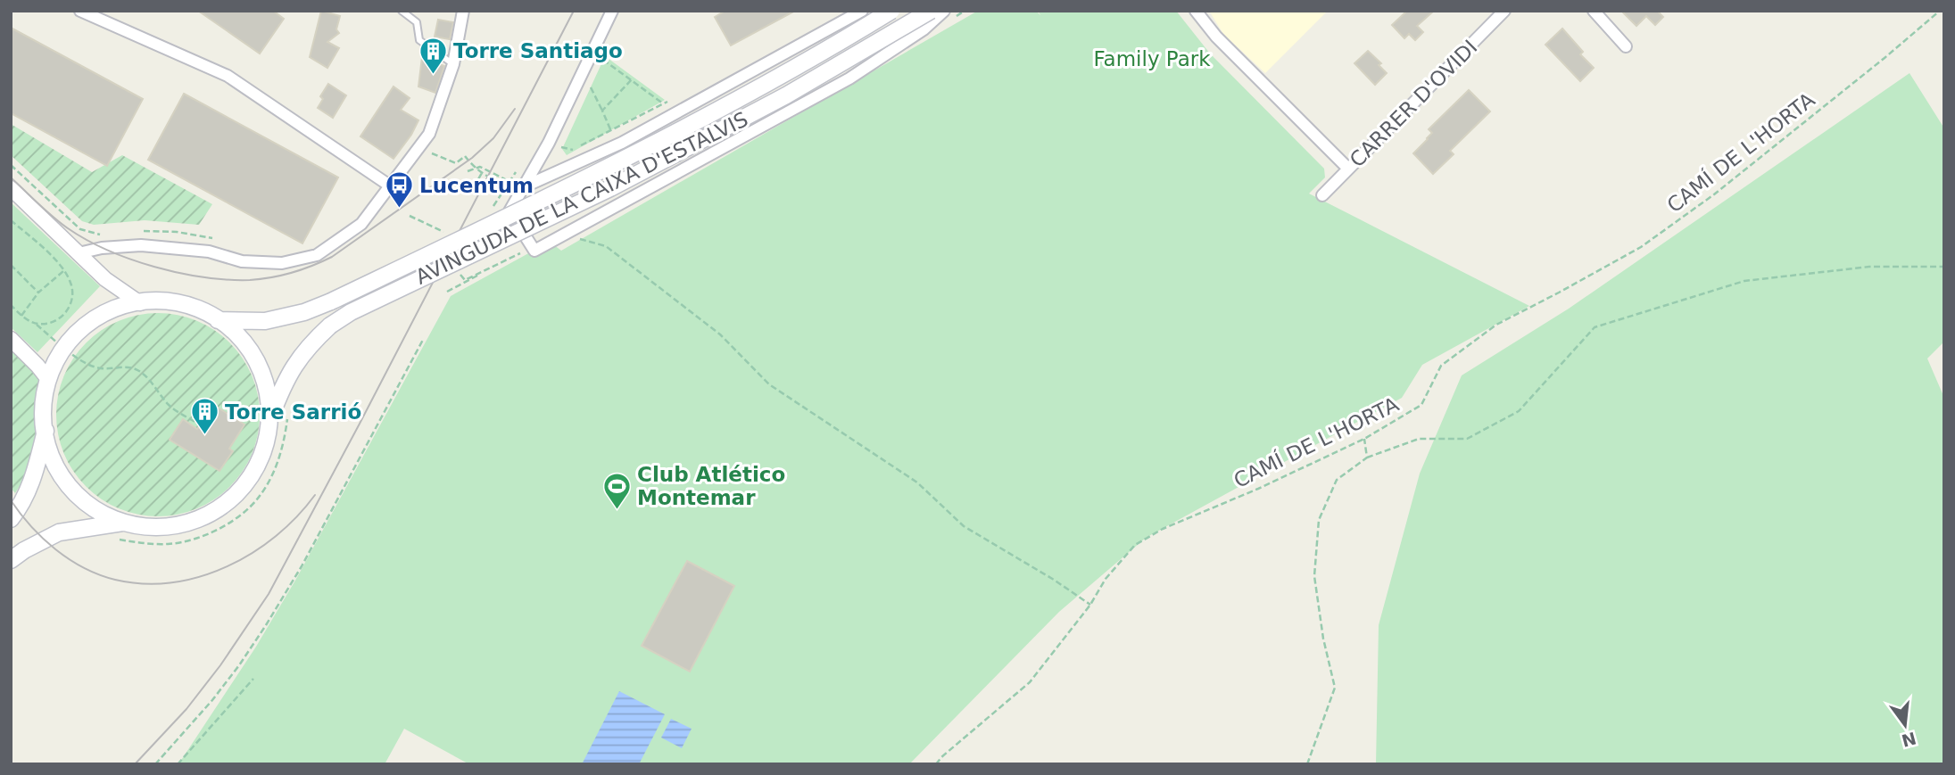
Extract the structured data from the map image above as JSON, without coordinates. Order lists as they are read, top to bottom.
{
  "streets": {
    "main road": ["AVINGUDA DE LA CAIXA D'ESTALVIS"],
    "street": ["CARRER D'OVIDI"],
    "path": ["CAMÍ DE L'HORTA"]
  },
  "parks": ["Family Park"],
  "places": {
    "building": ["Torre Santiago", "Torre Sarrió"],
    "bus stop": ["Lucentum"],
    "sports": ["Club Atlético Montemar"]
  },
  "north": "bottom"
}
